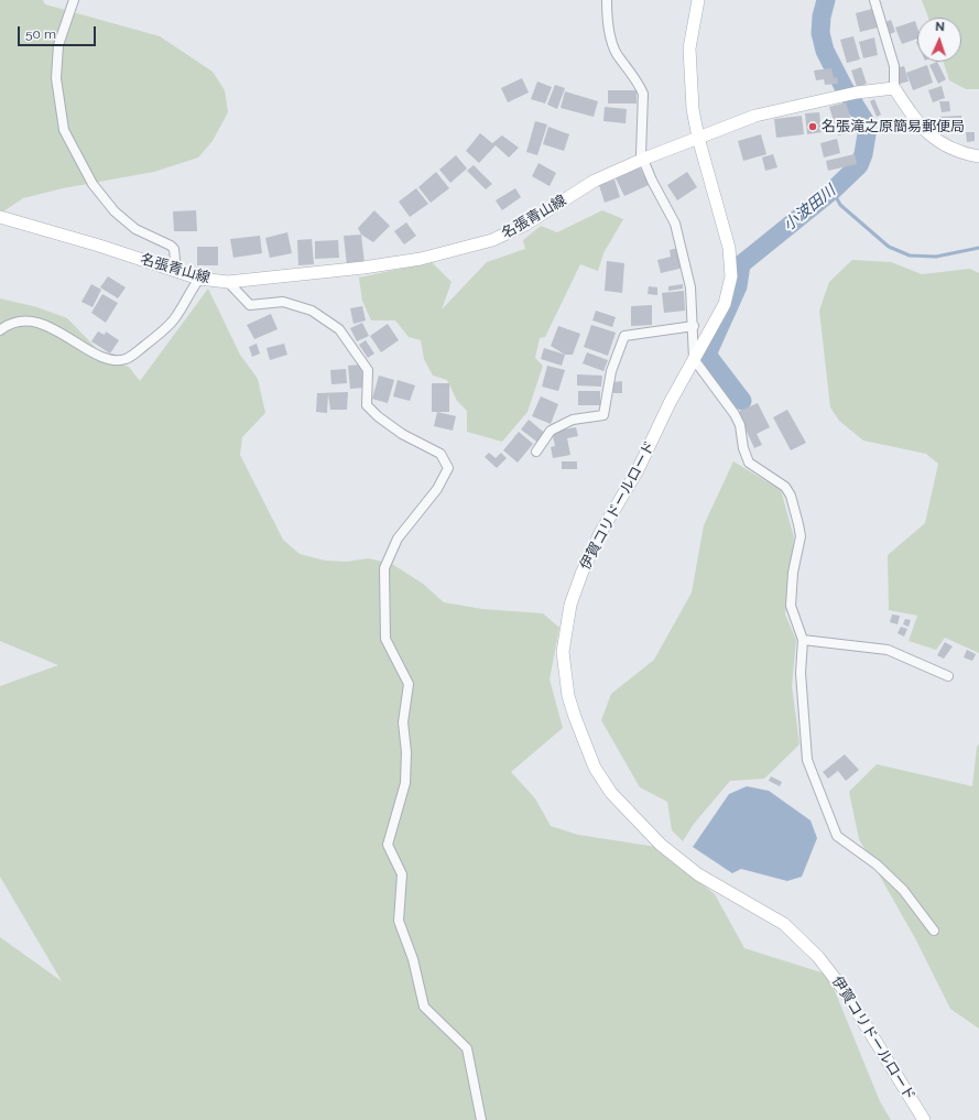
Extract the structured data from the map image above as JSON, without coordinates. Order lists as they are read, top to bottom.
{
  "streets": {
    "main road": ["名張青山線", "伊賀コリドールロード"]
  },
  "crossings": [
    ["名張青山線", "伊賀コリドールロード"]
  ],
  "water": ["小波田川"],
  "places": ["名張滝之原簡易郵便局"],
  "scale_bar": "50 m",
  "north": "top"
}
